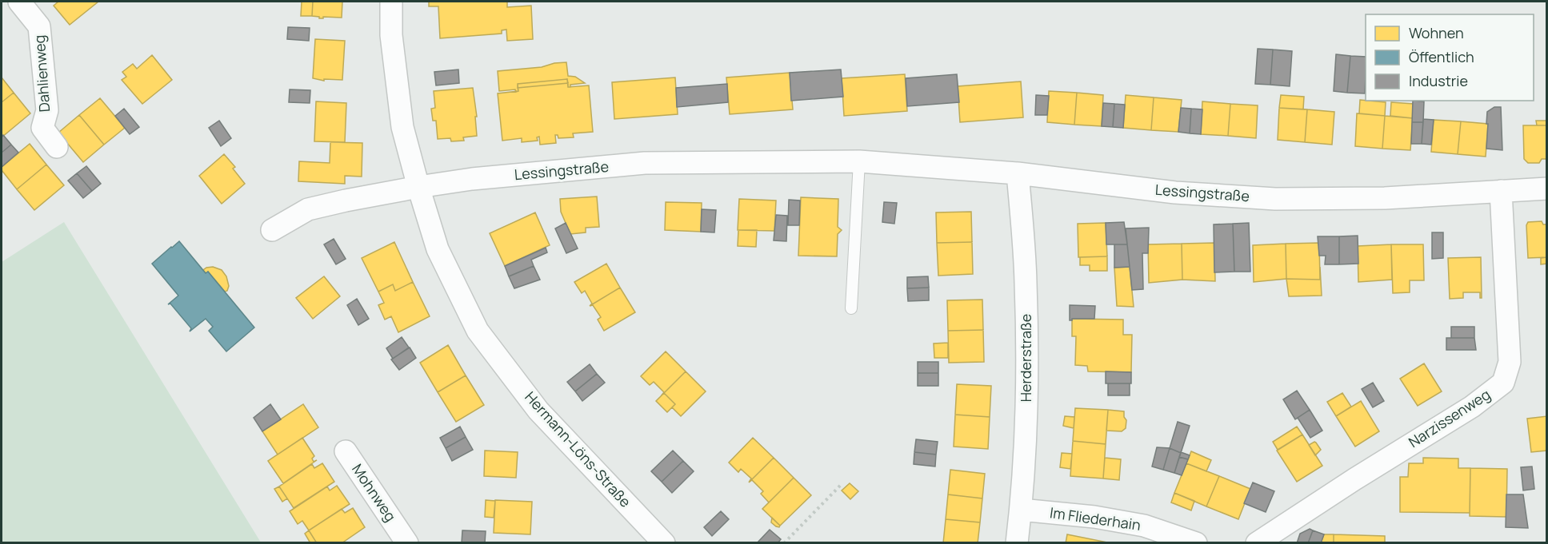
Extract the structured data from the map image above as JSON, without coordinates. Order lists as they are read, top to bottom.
{
  "streets": {
    "street": [
      "Dahlienweg",
      "Lessingstraße",
      "Herderstraße",
      "Narzissenweg",
      "Hermann-Löns-Straße",
      "Mohnweg",
      "Im Fliederhain"
    ]
  },
  "crossings": [
    ["Lessingstraße", "Herderstraße"],
    ["Lessingstraße", "Narzissenweg"],
    ["Lessingstraße", "Hermann-Löns-Straße"],
    ["Herderstraße", "Im Fliederhain"]
  ],
  "legend": ["Wohnen", "Öffentlich", "Industrie"]
}
